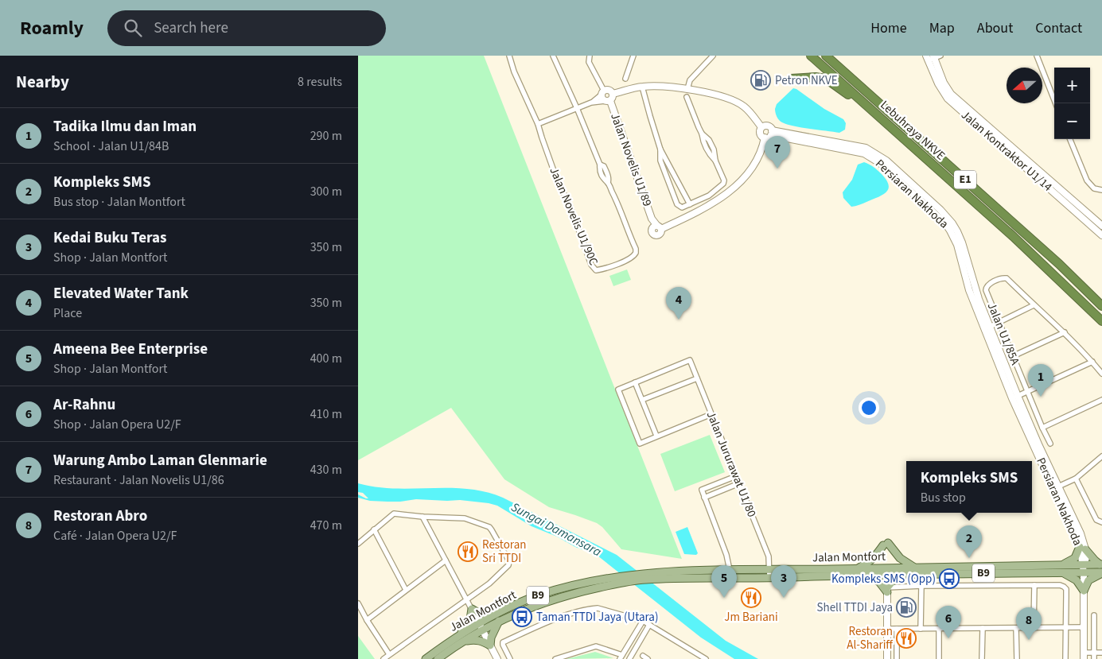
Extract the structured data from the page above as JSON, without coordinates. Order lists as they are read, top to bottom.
{
  "streets": {
    "highway": ["Lebuhraya NKVE", "E1"],
    "main road": ["Jalan Montfort", "B9"],
    "street": [
      "Jalan Kontraktor U1/14",
      "Jalan Novelis U1/89",
      "Persiaran Nakhoda",
      "Jalan Novelis U1/90C",
      "Jalan U1/85A",
      "Jalan Jururawat U1/80"
    ]
  },
  "crossings": [
    ["Jalan Novelis U1/89", "Persiaran Nakhoda"],
    ["Persiaran Nakhoda", "Jalan Montfort"],
    ["Jalan Jururawat U1/80", "Jalan Montfort"]
  ],
  "water": ["Sungai Damansara"],
  "places": {
    "fuel station": ["Petron NKVE", "Shell TTDI Jaya"],
    "restaurant": ["Restoran Sri TTDI", "Jm Bariani", "Restoran Al-Shariff"],
    "bus stop": ["Kompleks SMS (Opp)", "Taman TTDI Jaya (Utara)"]
  },
  "north": "left",
  "page": {
    "header": "Roamly",
    "search": "Search here",
    "nav": [
      "Home",
      "Map",
      "About",
      "Contact"
    ],
    "heading": ["Nearby", "8 results"],
    "map_buttons": ["+", "−"],
    "list": [
      {
        "mark": "1",
        "name": "Tadika Ilmu dan Iman",
        "note": "School · Jalan U1/84B",
        "value": "290 m"
      },
      {
        "mark": "2",
        "name": "Kompleks SMS",
        "note": "Bus stop · Jalan Montfort",
        "value": "300 m"
      },
      {
        "mark": "3",
        "name": "Kedai Buku Teras",
        "note": "Shop · Jalan Montfort",
        "value": "350 m"
      },
      {
        "mark": "4",
        "name": "Elevated Water Tank",
        "note": "Place",
        "value": "350 m"
      },
      {
        "mark": "5",
        "name": "Ameena Bee Enterprise",
        "note": "Shop · Jalan Montfort",
        "value": "400 m"
      },
      {
        "mark": "6",
        "name": "Ar-Rahnu",
        "note": "Shop · Jalan Opera U2/F",
        "value": "410 m"
      },
      {
        "mark": "7",
        "name": "Warung Ambo Laman Glenmarie",
        "note": "Restaurant · Jalan Novelis U1/86",
        "value": "430 m"
      },
      {
        "mark": "8",
        "name": "Restoran Abro",
        "note": "Café · Jalan Opera U2/F",
        "value": "470 m"
      }
    ],
    "pins": [
      "7",
      "4",
      "1",
      "2",
      "3",
      "5",
      "6",
      "8"
    ],
    "popup": ["Kompleks SMS", "Bus stop"]
  }
}
